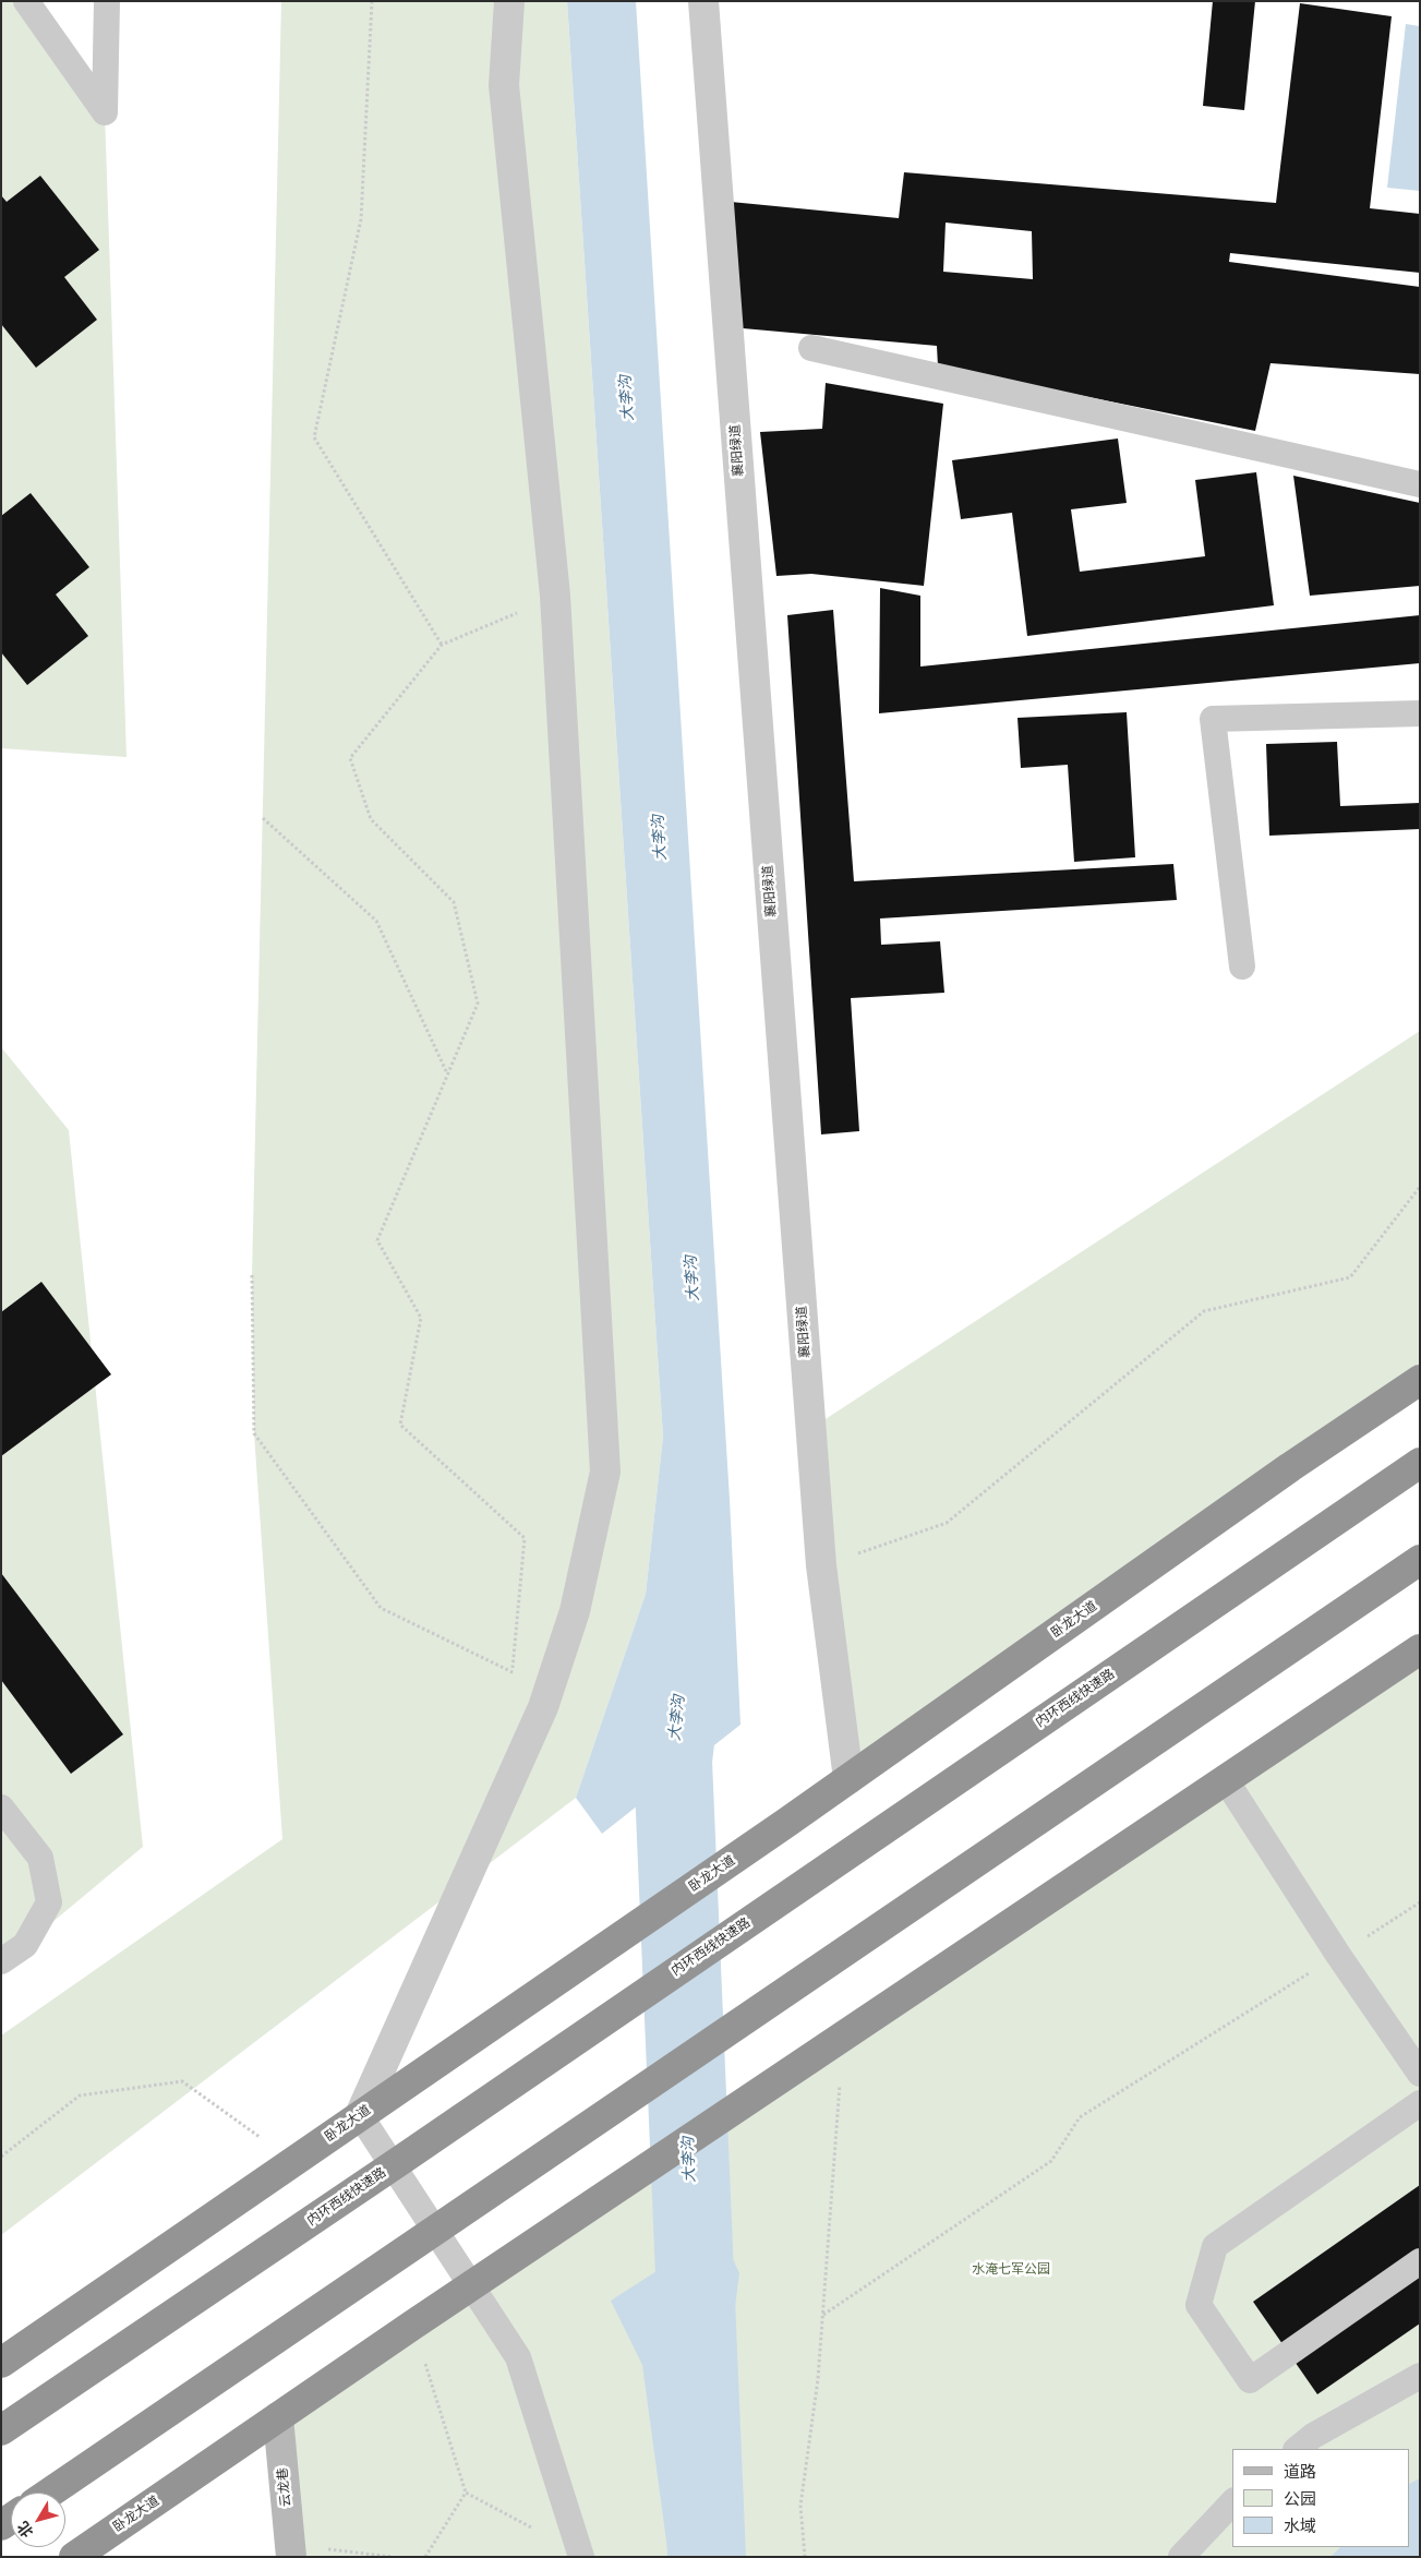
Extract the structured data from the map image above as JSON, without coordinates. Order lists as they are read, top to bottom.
{
  "streets": {
    "highway": ["卧龙大道", "内环西线快速路"],
    "street": ["襄阳绿道", "云龙巷"]
  },
  "crossings": [
    ["襄阳绿道", "卧龙大道"],
    ["卧龙大道", "云龙巷"]
  ],
  "water": ["大李沟"],
  "parks": ["水淹七军公园"],
  "legend": ["道路", "公园", "水域"],
  "north": "bottom left"
}
